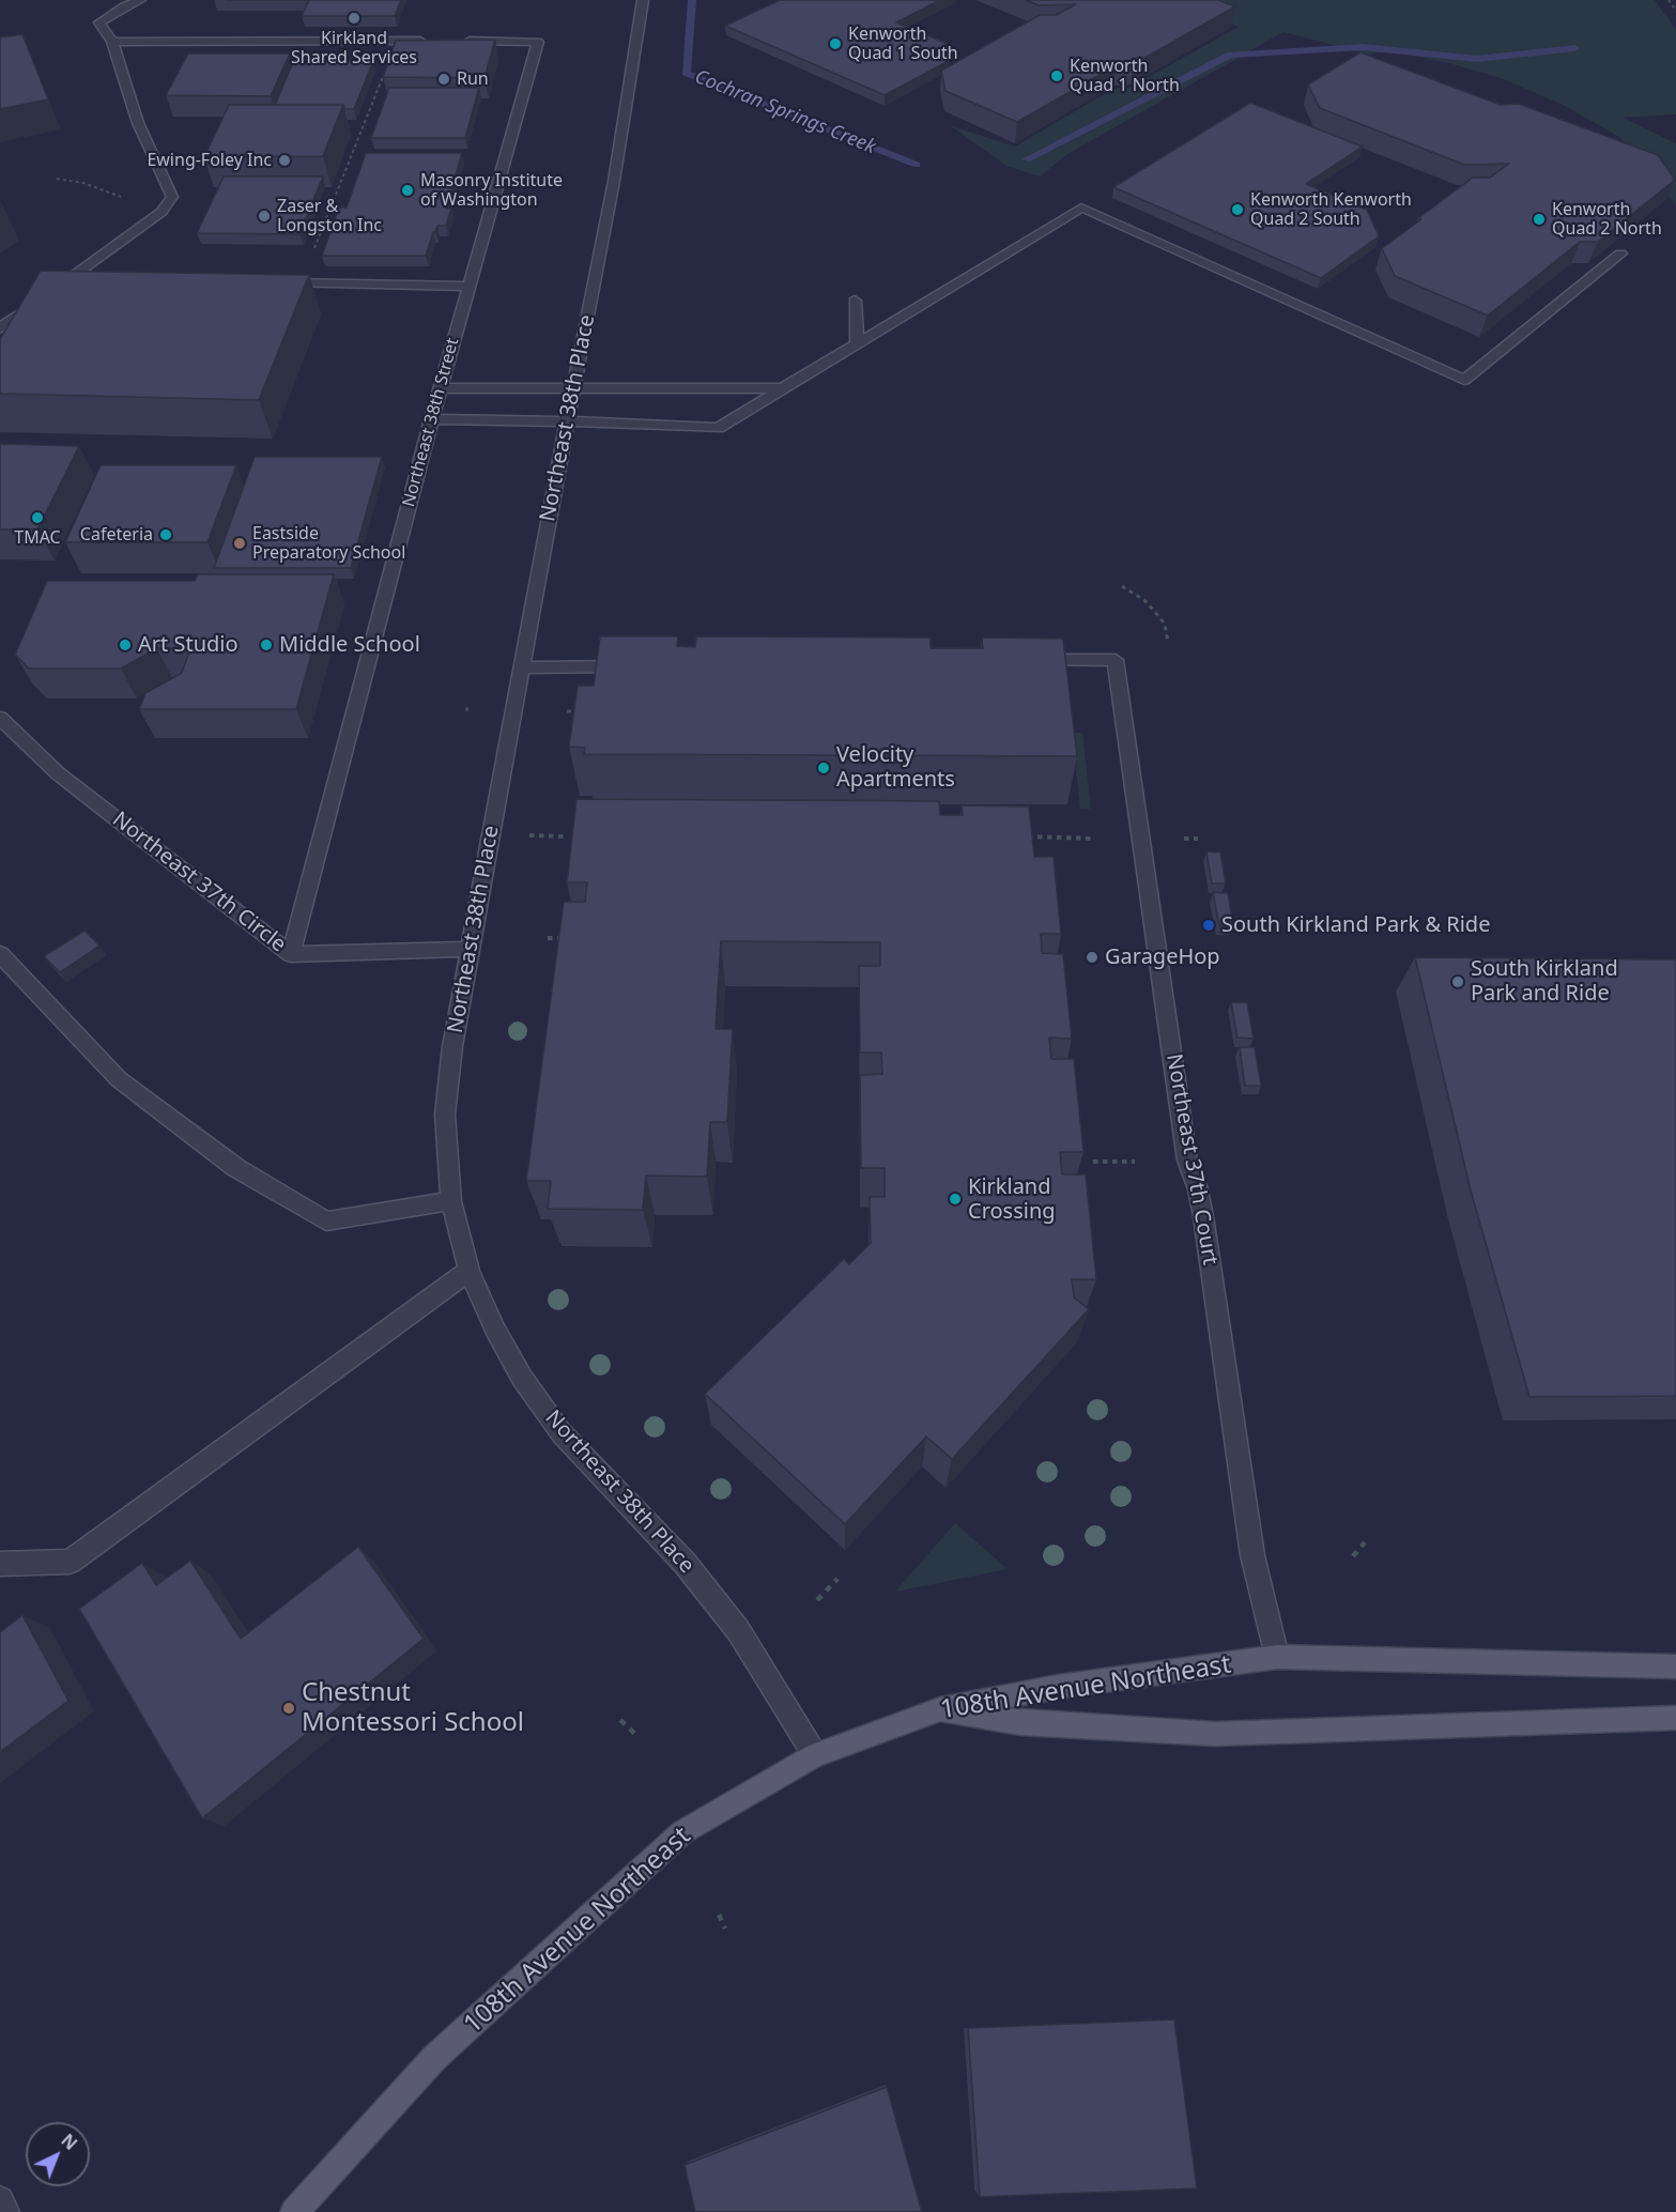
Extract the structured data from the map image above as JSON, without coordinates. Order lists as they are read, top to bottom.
{
  "streets": {
    "main road": ["108th Avenue Northeast"],
    "street": [
      "Northeast 38th Place",
      "Northeast 38th Street",
      "Northeast 37th Circle",
      "Northeast 37th Court"
    ]
  },
  "crossings": [
    ["Northeast 38th Place", "Northeast 37th Circle"],
    ["Northeast 38th Place", "108th Avenue Northeast"],
    ["Northeast 38th Street", "Northeast 37th Circle"],
    ["Northeast 37th Court", "108th Avenue Northeast"]
  ],
  "water": ["Cochran Springs Creek"],
  "places": [
    "Kirkland Shared Services",
    "Kenworth Quad 1 South",
    "Kenworth Quad 1 North",
    "Run",
    "Ewing-Foley Inc",
    "Masonry Institute of Washington",
    "Kenworth Kenworth Quad 2 South",
    "Zaser & Longston Inc",
    "Kenworth Quad 2 North",
    "TMAC",
    "Cafeteria",
    "Eastside Preparatory School",
    "Art Studio",
    "Middle School",
    "Velocity Apartments",
    "South Kirkland Park & Ride",
    "GarageHop",
    "South Kirkland Park and Ride",
    "Kirkland Crossing",
    "Chestnut Montessori School"
  ],
  "north": "top right"
}
